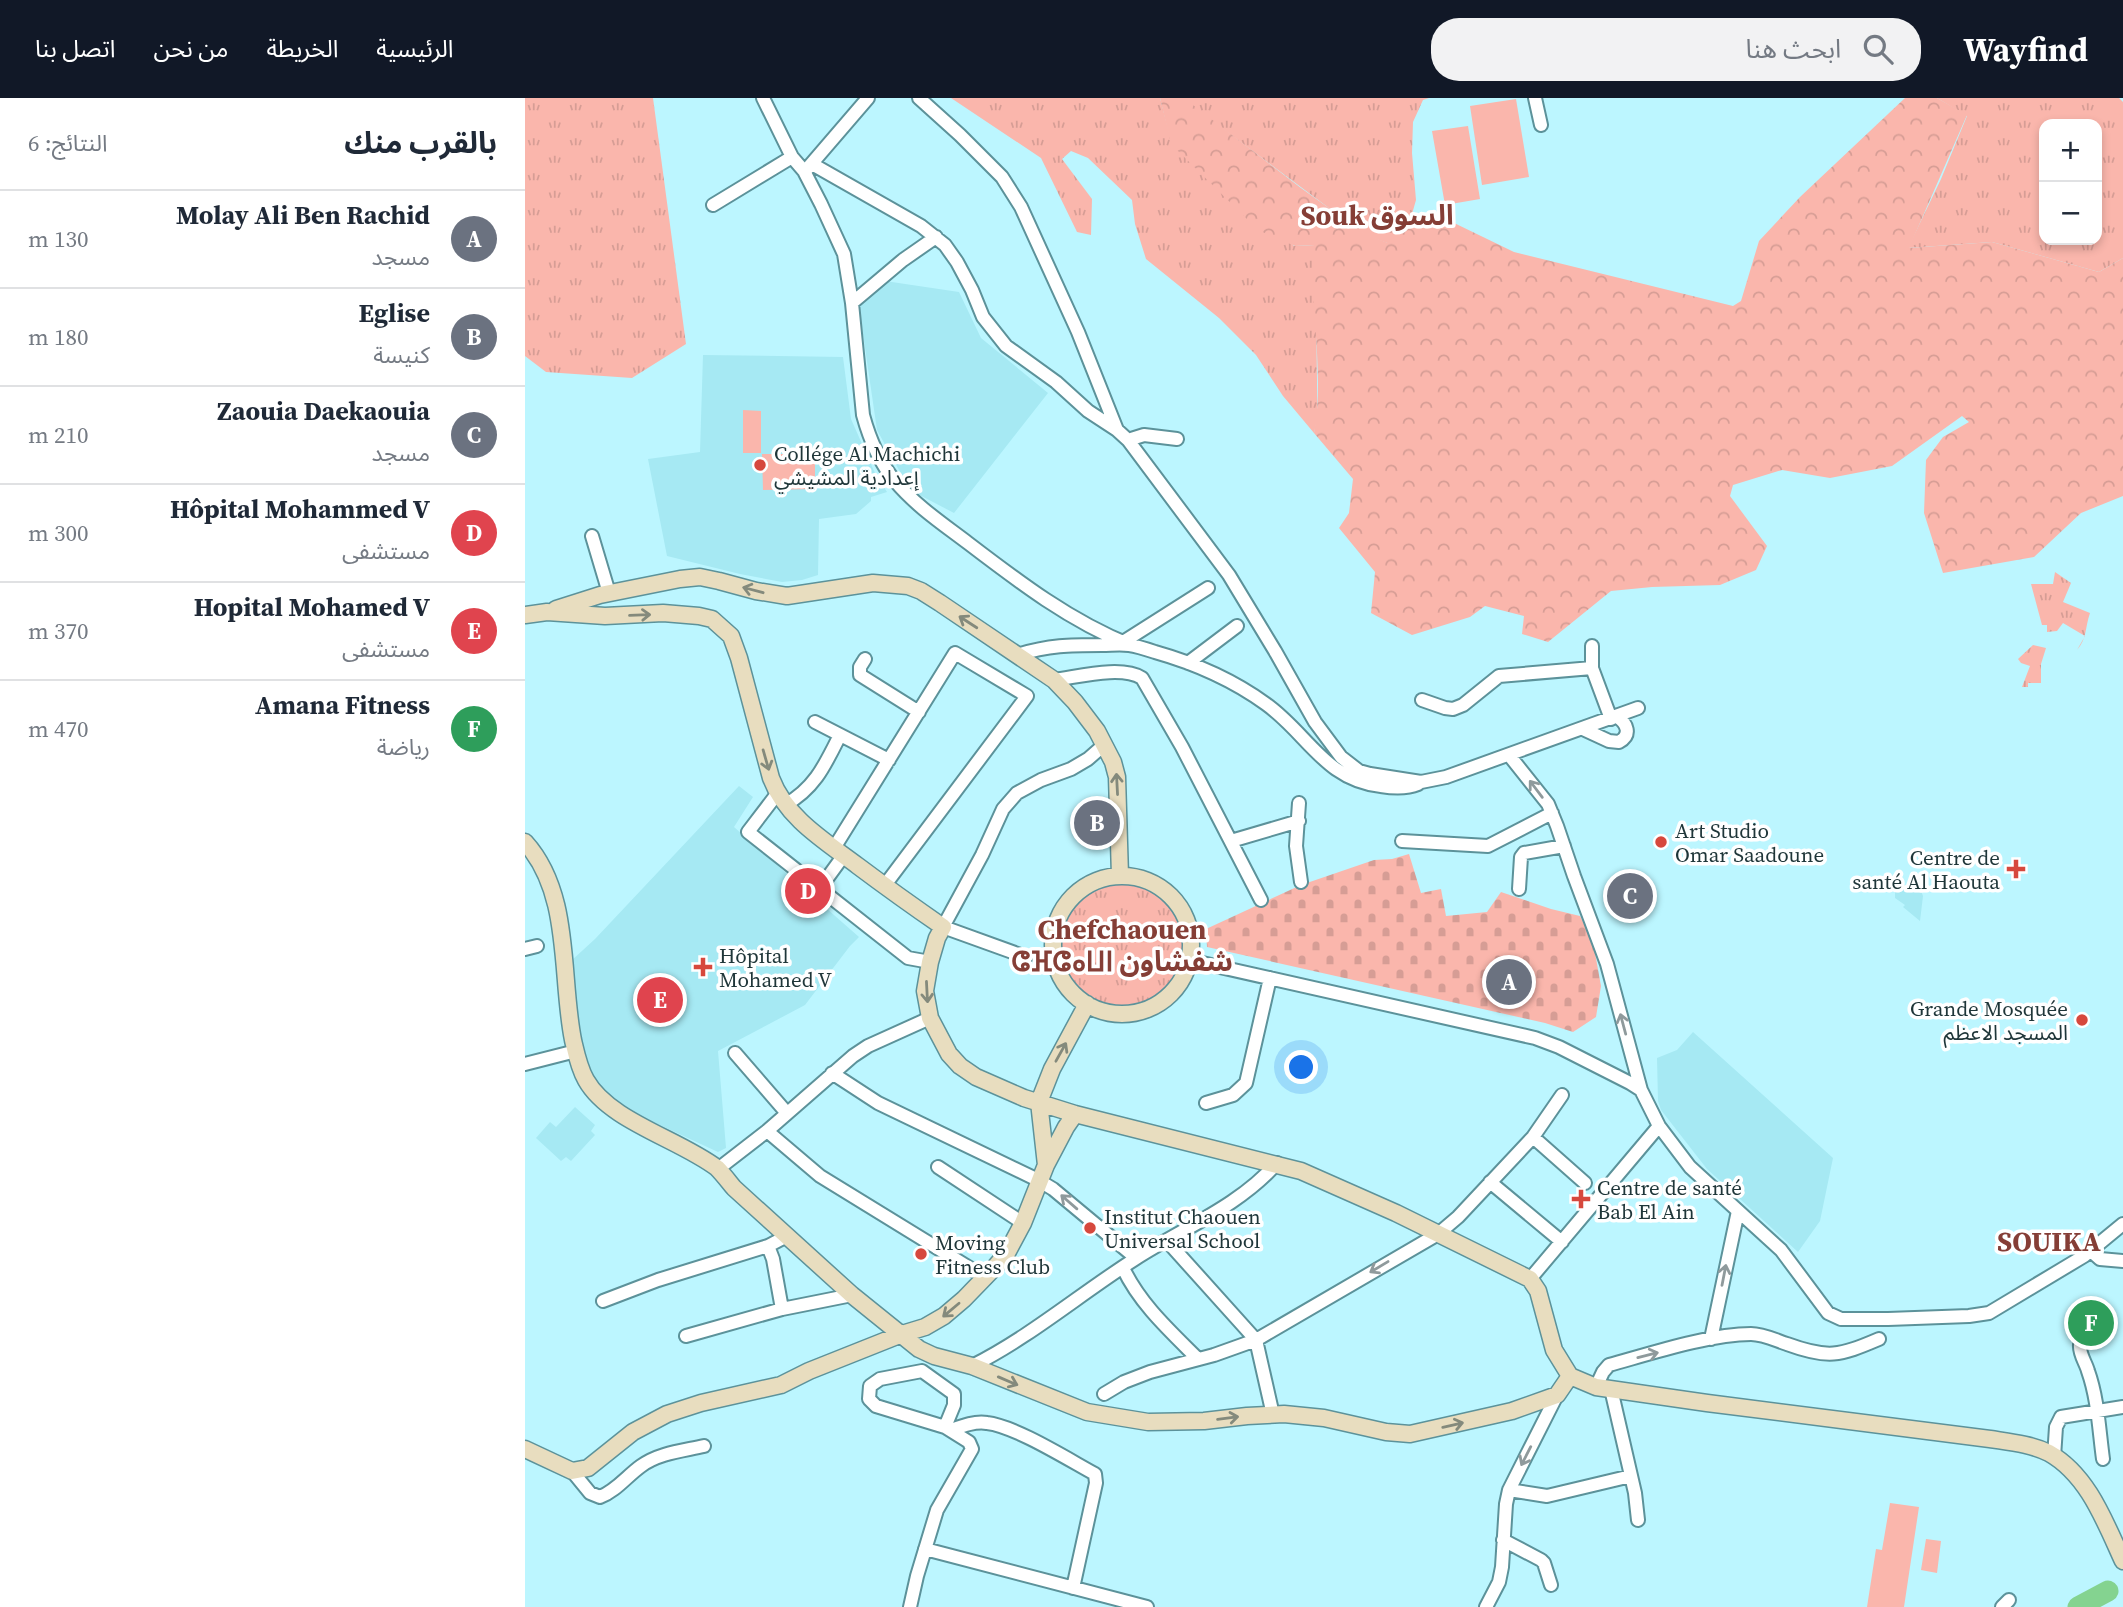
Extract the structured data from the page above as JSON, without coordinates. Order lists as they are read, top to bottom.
{
  "districts": ["Souk السوق", "Chefchaouen ⵛⴼⵛⴰⵡⵏ شفشاون", "SOUIKA"],
  "places": {
    "other": [
      "Collége Al Machichi إعدادية المشيشي",
      "Art Studio Omar Saadoune",
      "Grande Mosquée المسجد الاعظم",
      "Institut Chaouen Universal School",
      "Moving Fitness Club"
    ],
    "health": ["Centre de santé Al Haouta", "Hôpital Mohamed V", "Centre de santé Bab El Ain"]
  },
  "page": {
    "header": "Wayfind",
    "search": "ابحث هنا",
    "nav": [
      "الرئيسية",
      "الخريطة",
      "من نحن",
      "اتصل بنا"
    ],
    "heading": ["بالقرب منك", "النتائج: 6"],
    "map_buttons": ["+", "−"],
    "list": [
      {
        "mark": "A",
        "name": "Molay Ali Ben Rachid",
        "note": "مسجد",
        "value": "130 m"
      },
      {
        "mark": "B",
        "name": "Eglise",
        "note": "كنيسة",
        "value": "180 m"
      },
      {
        "mark": "C",
        "name": "Zaouia Daekaouia",
        "note": "مسجد",
        "value": "210 m"
      },
      {
        "mark": "D",
        "name": "Hôpital Mohammed V",
        "note": "مستشفى",
        "value": "300 m"
      },
      {
        "mark": "E",
        "name": "Hopital Mohamed V",
        "note": "مستشفى",
        "value": "370 m"
      },
      {
        "mark": "F",
        "name": "Amana Fitness",
        "note": "رياضة",
        "value": "470 m"
      }
    ],
    "pins": [
      "B",
      "D",
      "C",
      "A",
      "E",
      "F"
    ]
  }
}
